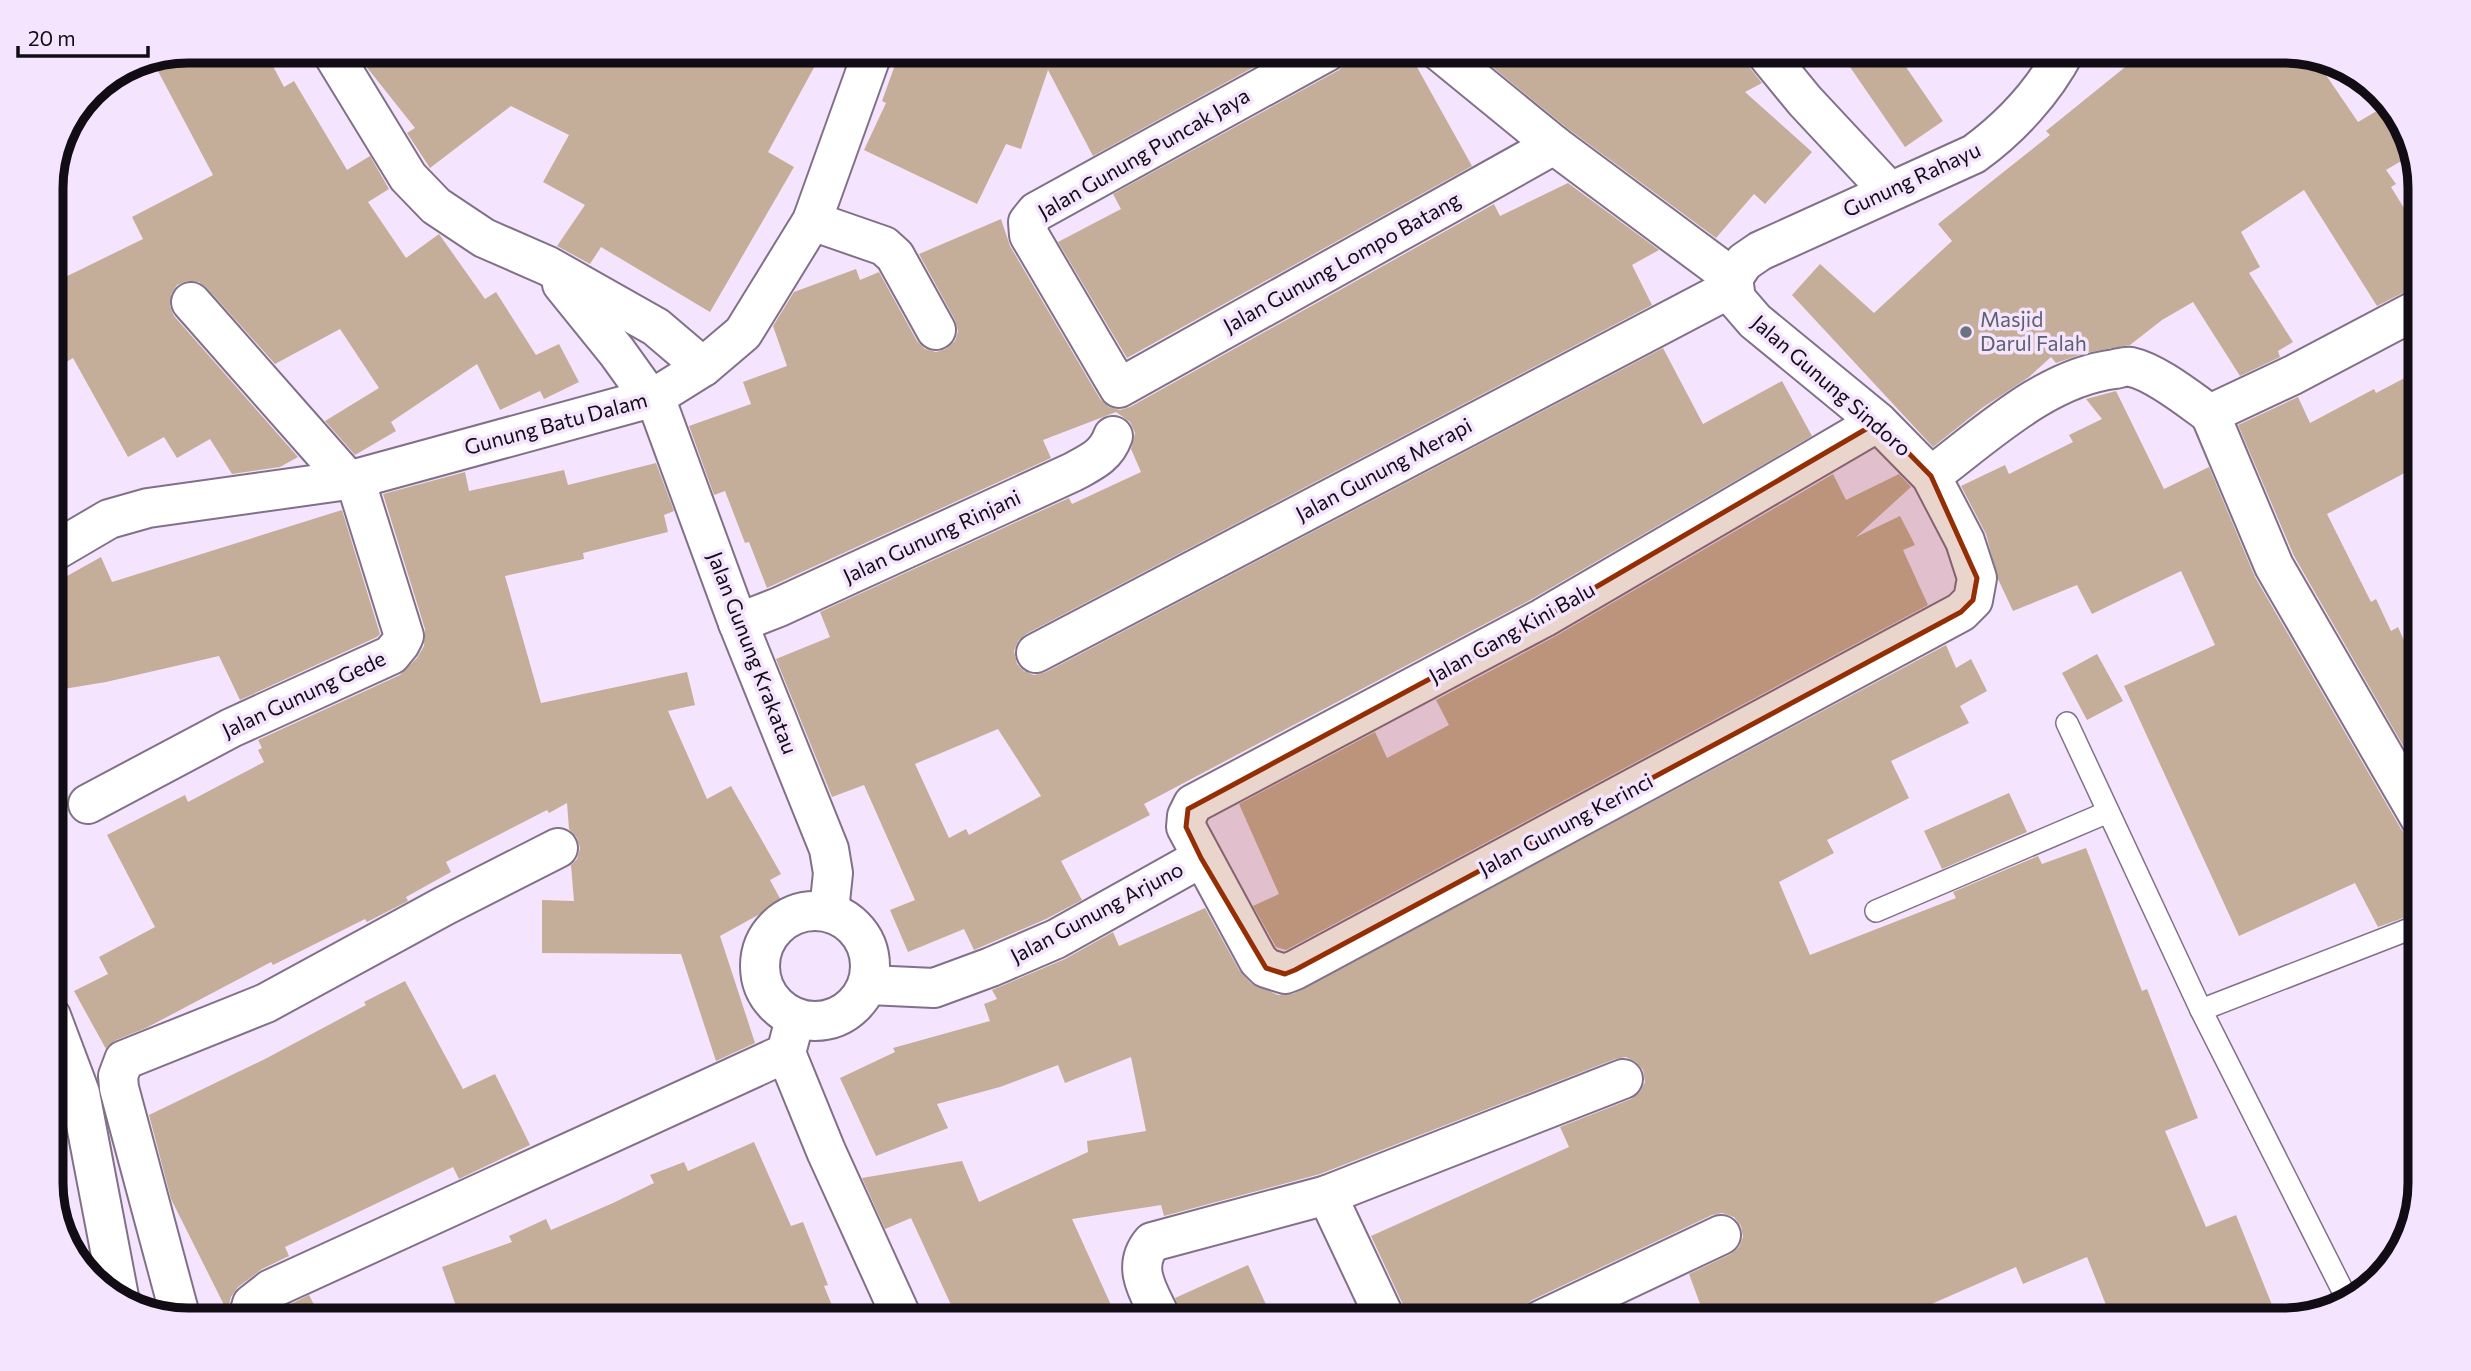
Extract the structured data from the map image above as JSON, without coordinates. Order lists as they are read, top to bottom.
{
  "streets": {
    "street": [
      "Jalan Gunung Puncak Jaya",
      "Gunung Rahayu",
      "Jalan Gunung Lompo Batang",
      "Jalan Gunung Sindoro",
      "Gunung Batu Dalam",
      "Jalan Gunung Merapi",
      "Jalan Gunung Rinjani",
      "Jalan Gang Kini Balu",
      "Jalan Gunung Krakatau",
      "Jalan Gunung Gede",
      "Jalan Gunung Kerinci",
      "Jalan Gunung Arjuno"
    ]
  },
  "crossings": [
    ["Jalan Gunung Puncak Jaya", "Jalan Gunung Lompo Batang"],
    ["Gunung Rahayu", "Jalan Gunung Sindoro"],
    ["Gunung Rahayu", "Jalan Gunung Merapi"],
    ["Jalan Gunung Lompo Batang", "Jalan Gunung Sindoro"],
    ["Jalan Gunung Sindoro", "Jalan Gunung Merapi"],
    ["Jalan Gunung Sindoro", "Jalan Gang Kini Balu"],
    ["Jalan Gunung Sindoro", "Jalan Gunung Kerinci"],
    ["Gunung Batu Dalam", "Jalan Gunung Krakatau"],
    ["Gunung Batu Dalam", "Jalan Gunung Gede"],
    ["Jalan Gunung Rinjani", "Jalan Gunung Krakatau"],
    ["Jalan Gang Kini Balu", "Jalan Gunung Kerinci"],
    ["Jalan Gang Kini Balu", "Jalan Gunung Arjuno"],
    ["Jalan Gunung Krakatau", "Jalan Gunung Arjuno"],
    ["Jalan Gunung Kerinci", "Jalan Gunung Arjuno"]
  ],
  "places": ["Masjid Darul Falah"],
  "scale_bar": "20 m"
}
